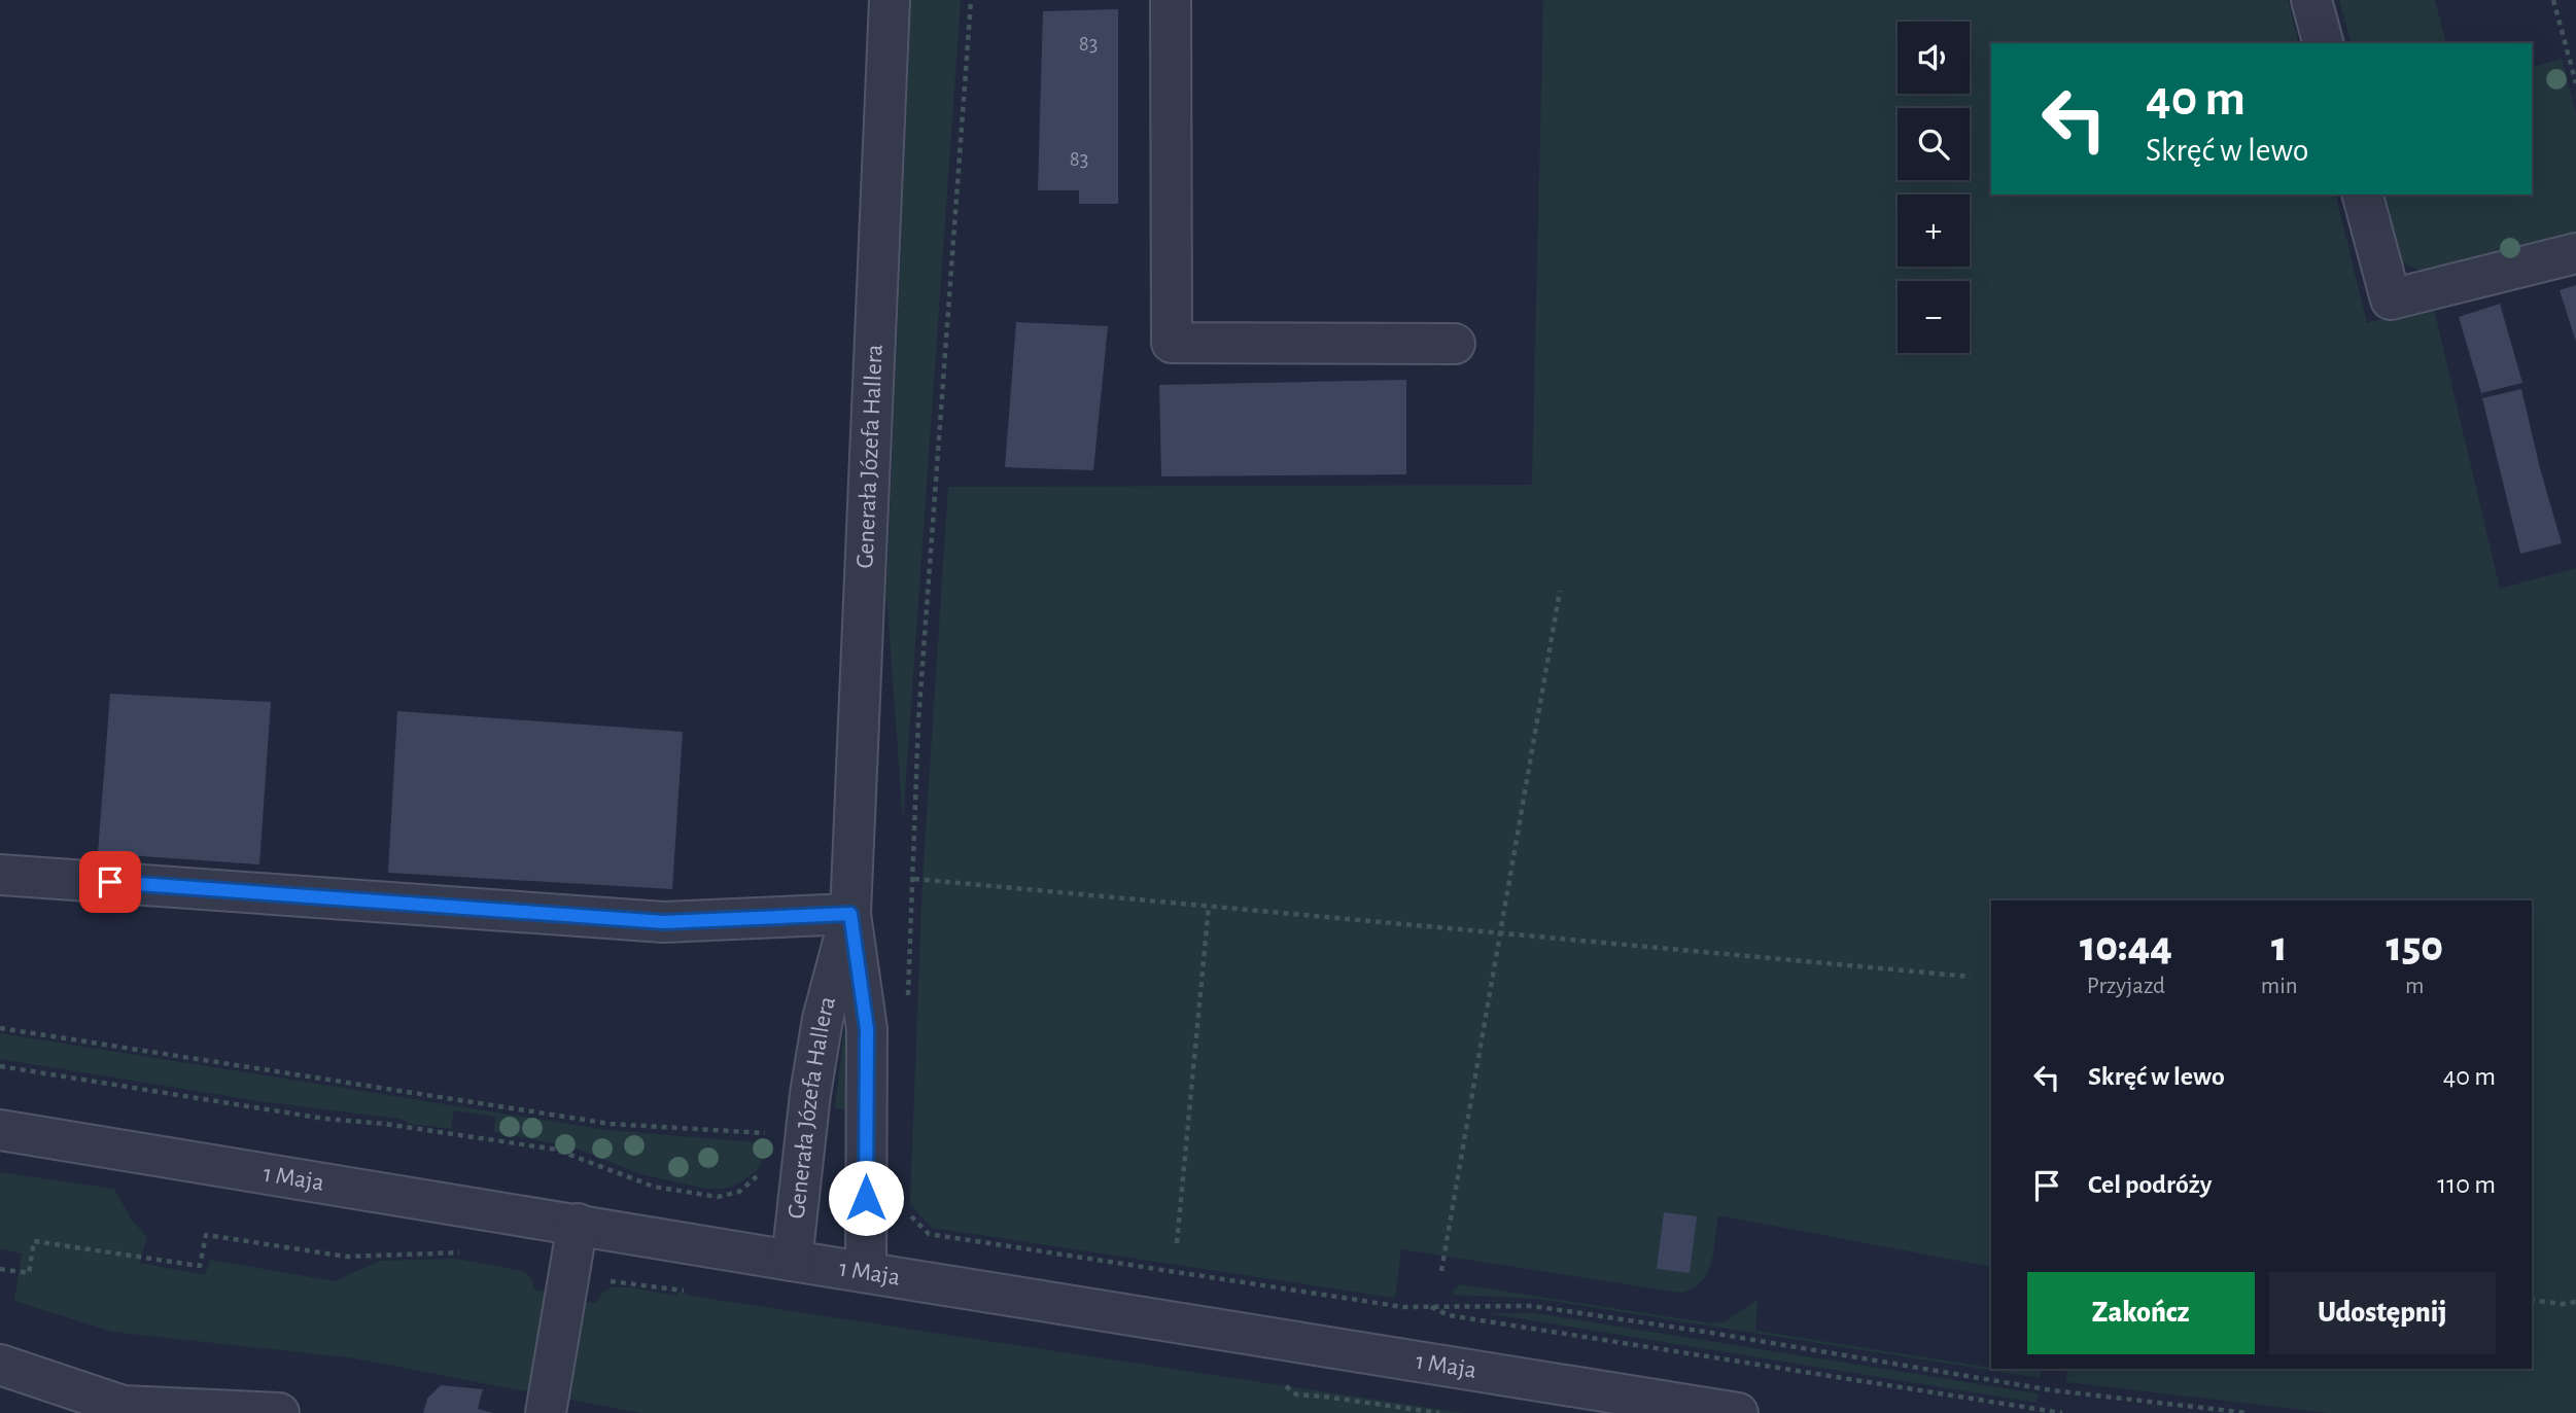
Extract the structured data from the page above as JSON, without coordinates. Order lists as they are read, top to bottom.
{
  "streets": {
    "street": ["Generała Józefa Hallera", "1 Maja"]
  },
  "crossings": [
    ["Generała Józefa Hallera", "1 Maja"]
  ],
  "house_numbers": ["83", "83"],
  "page": {
    "map_buttons": ["+", "−"],
    "turn": ["40 m", "Skręć w lewo"],
    "eta": [
      "10:44",
      "Przyjazd",
      "1",
      "min",
      "150",
      "m"
    ],
    "list": [
      {
        "name": "Skręć w lewo",
        "value": "40 m"
      },
      {
        "name": "Cel podróży",
        "value": "110 m"
      }
    ],
    "buttons": ["Zakończ", "Udostępnij"]
  }
}
